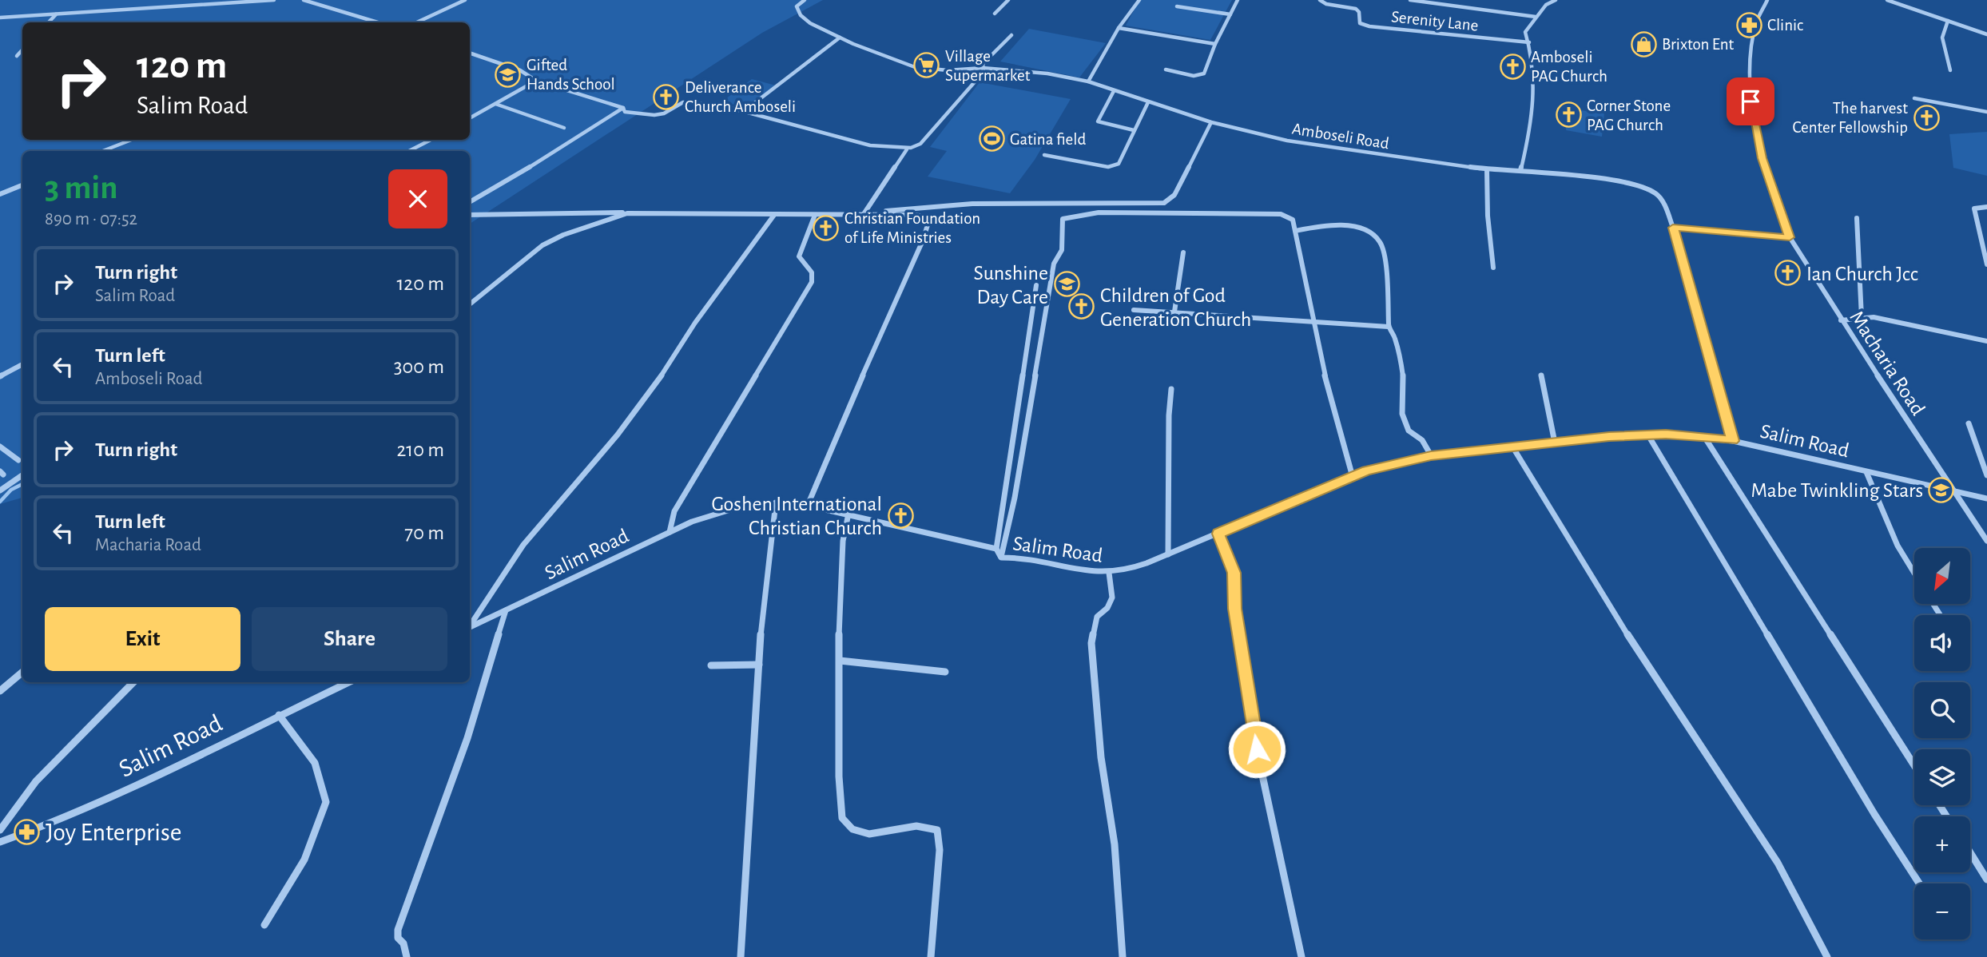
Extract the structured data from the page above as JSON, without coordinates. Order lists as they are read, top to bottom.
{
  "streets": {
    "street": [
      "Serenity Lane",
      "Amboseli Road",
      "Macharia Road",
      "Salim Road"
    ]
  },
  "crossings": [
    ["Amboseli Road", "Salim Road"],
    ["Macharia Road", "Salim Road"]
  ],
  "places": {
    "pharmacy": ["Clinic", "Joy Enterprise"],
    "shop": ["Brixton Ent"],
    "supermarket": ["Village Supermarket"],
    "church": [
      "Amboseli PAG Church",
      "Deliverance Church Amboseli",
      "Corner Stone PAG Church",
      "The harvest Center Fellowship",
      "Christian Foundation of Life Ministries",
      "Ian Church Jcc",
      "Children of God Generation Church",
      "Goshen International Christian Church"
    ],
    "school or university": ["Gifted Hands School", "Sunshine Day Care", "Mabe Twinkling Stars"],
    "sports": ["Gatina field"]
  },
  "north": "bottom left",
  "page": {
    "turn": ["120 m", "Salim Road"],
    "heading": ["3 min", "890 m · 07:52"],
    "list": [
      {
        "name": "Turn right",
        "note": "Salim Road",
        "value": "120 m"
      },
      {
        "name": "Turn left",
        "note": "Amboseli Road",
        "value": "300 m"
      },
      {
        "name": "Turn right",
        "value": "210 m"
      },
      {
        "name": "Turn left",
        "note": "Macharia Road",
        "value": "70 m"
      }
    ],
    "map_buttons": ["+", "−"],
    "buttons": ["Exit", "Share"]
  }
}
